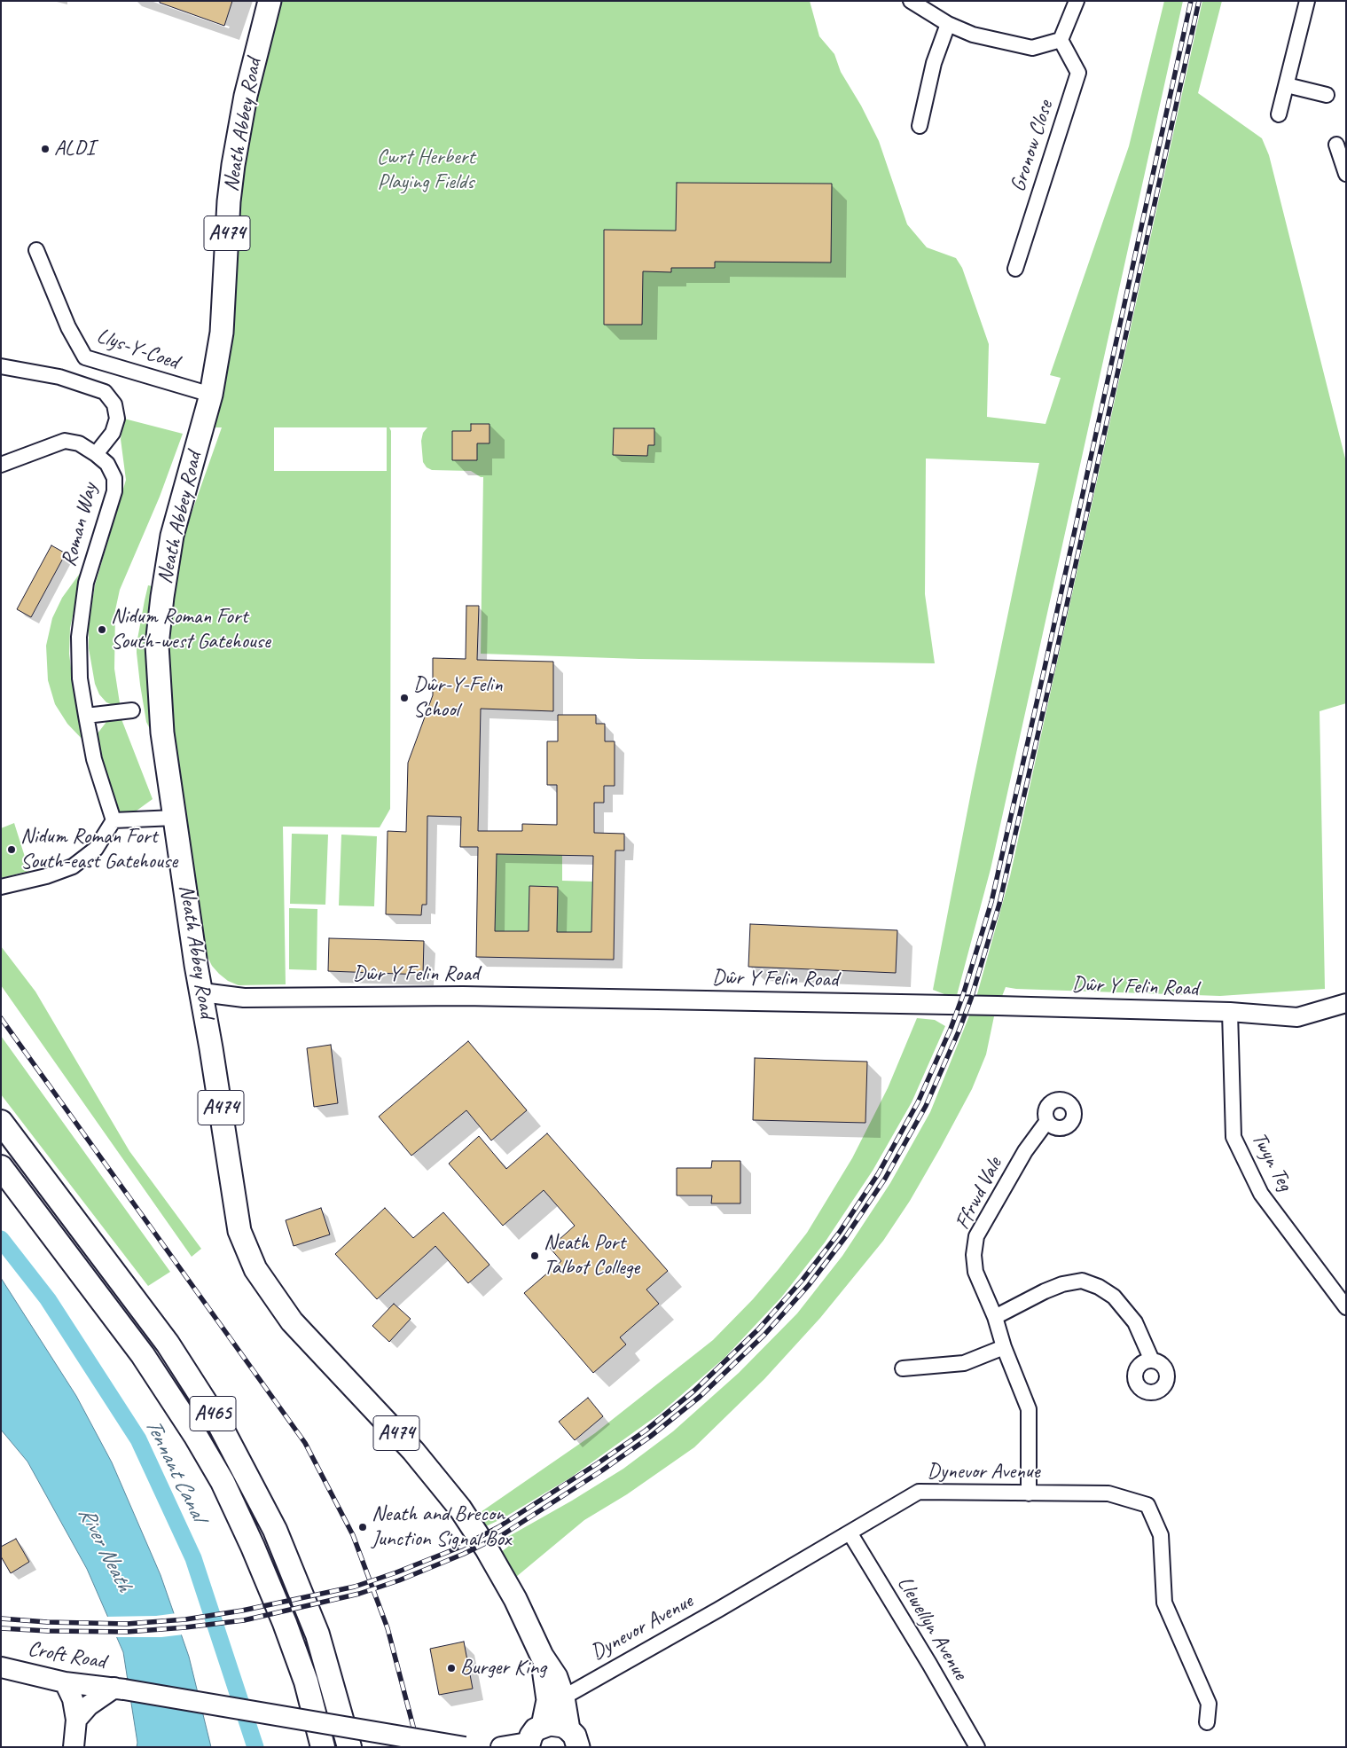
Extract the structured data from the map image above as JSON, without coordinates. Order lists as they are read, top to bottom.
{
  "streets": {
    "highway": ["A465"],
    "main road": ["Neath Abbey Road", "A474", "Croft Road"],
    "street": [
      "Gronow Close",
      "Llys-Y-Coed",
      "Roman Way",
      "Dŵr Y Felin Road",
      "Twyn Teg",
      "Ffrwd Vale",
      "Dynevor Avenue",
      "Llewellyn Avenue"
    ]
  },
  "crossings": [
    ["Neath Abbey Road", "A474"],
    ["Neath Abbey Road", "Llys-Y-Coed"],
    ["Neath Abbey Road", "Dŵr Y Felin Road"],
    ["A474", "Dynevor Avenue"],
    ["Dŵr Y Felin Road", "Twyn Teg"],
    ["Ffrwd Vale", "Dynevor Avenue"],
    ["Dynevor Avenue", "Llewellyn Avenue"]
  ],
  "water": ["Tennant Canal", "River Neath"],
  "parks": ["Cwrt Herbert Playing Fields"],
  "places": [
    "ALDI",
    "Nidum Roman Fort South-west Gatehouse",
    "Dŵr-Y-Felin School",
    "Nidum Roman Fort South-east Gatehouse",
    "Neath Port Talbot College",
    "Neath and Brecon Junction Signal Box",
    "Burger King"
  ]
}
